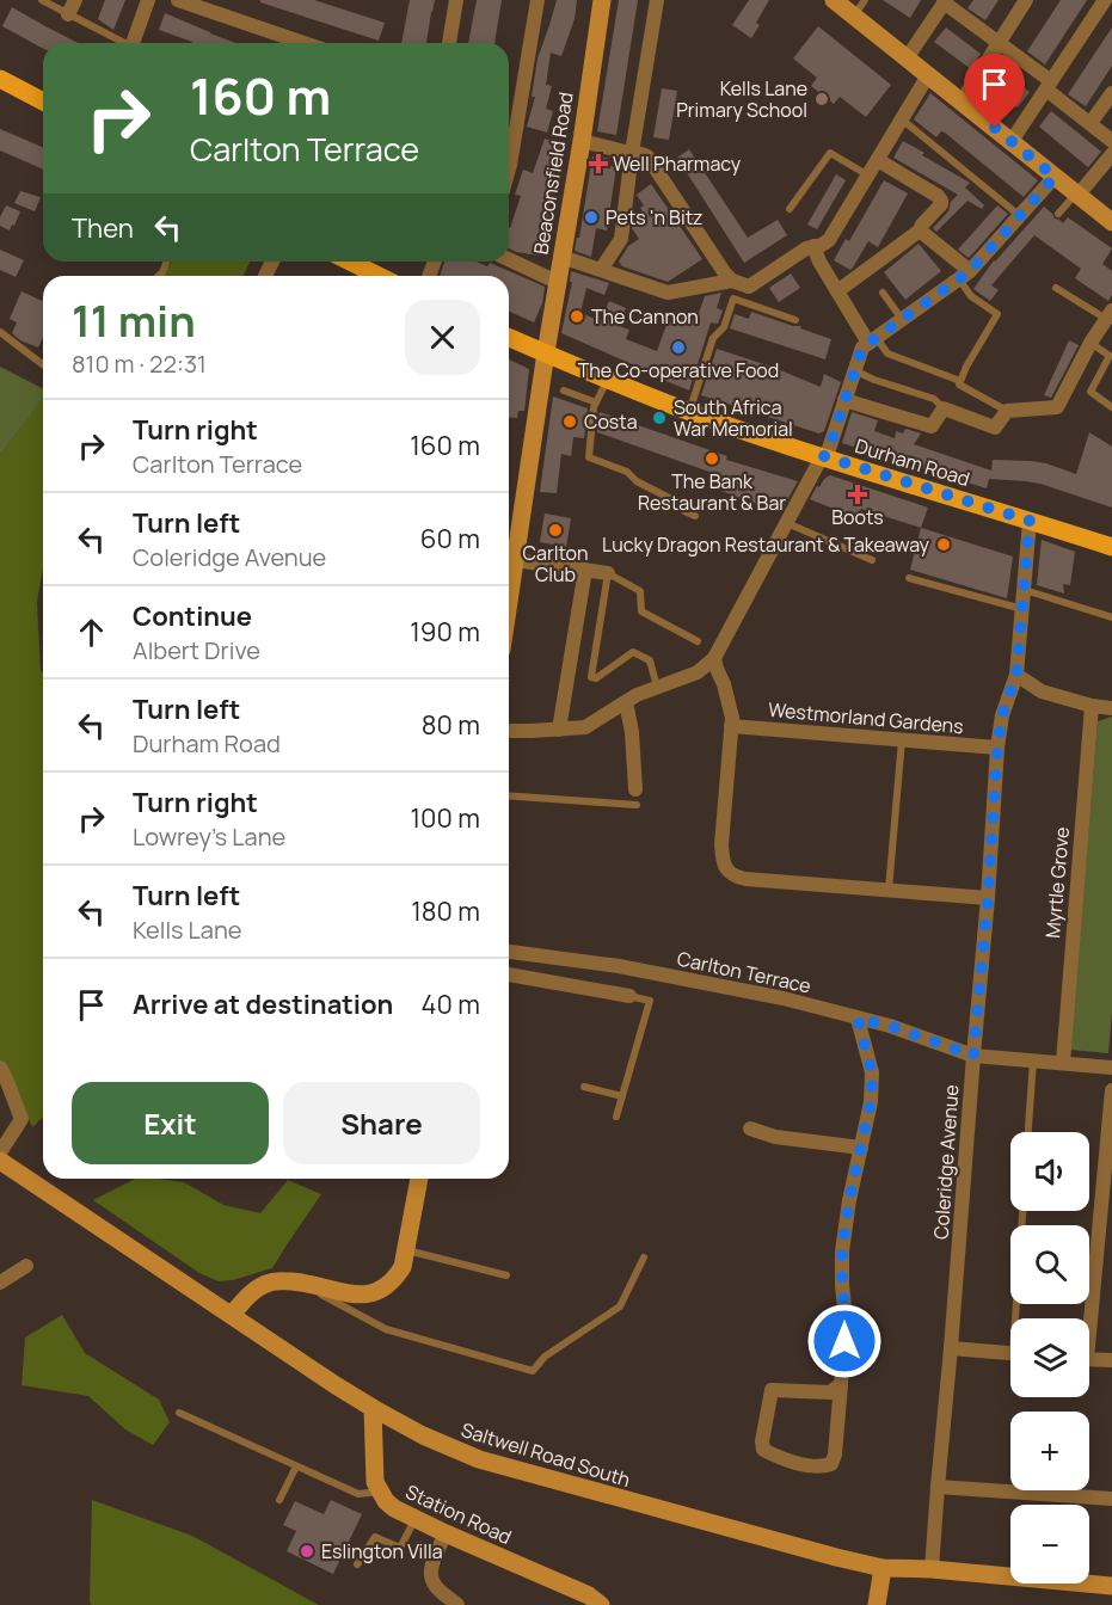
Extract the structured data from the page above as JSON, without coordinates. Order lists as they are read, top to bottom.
{
  "streets": {
    "main road": ["Durham Road"],
    "street": [
      "Beaconsfield Road",
      "Westmorland Gardens",
      "Myrtle Grove",
      "Carlton Terrace",
      "Coleridge Avenue",
      "Saltwell Road South",
      "Station Road"
    ]
  },
  "crossings": [
    ["Beaconsfield Road", "Durham Road"],
    ["Durham Road", "Coleridge Avenue"],
    ["Westmorland Gardens", "Coleridge Avenue"],
    ["Myrtle Grove", "Carlton Terrace"],
    ["Carlton Terrace", "Coleridge Avenue"],
    ["Coleridge Avenue", "Saltwell Road South"]
  ],
  "places": {
    "other": [
      "Kells Lane Primary School",
      "Pets 'n Bitz",
      "The Cannon",
      "The Co-operative Food",
      "South Africa War Memorial",
      "Costa",
      "The Bank Restaurant & Bar",
      "Carlton Club",
      "Lucky Dragon Restaurant & Takeaway",
      "Eslington Villa"
    ],
    "health": ["Well Pharmacy", "Boots"]
  },
  "page": {
    "turn": ["160 m", "Carlton Terrace"],
    "then": "Then",
    "heading": ["11 min", "810 m · 22:31"],
    "list": [
      {
        "name": "Turn right",
        "note": "Carlton Terrace",
        "value": "160 m"
      },
      {
        "name": "Turn left",
        "note": "Coleridge Avenue",
        "value": "60 m"
      },
      {
        "name": "Continue",
        "note": "Albert Drive",
        "value": "190 m"
      },
      {
        "name": "Turn left",
        "note": "Durham Road",
        "value": "80 m"
      },
      {
        "name": "Turn right",
        "note": "Lowrey's Lane",
        "value": "100 m"
      },
      {
        "name": "Turn left",
        "note": "Kells Lane",
        "value": "180 m"
      },
      {
        "name": "Arrive at destination",
        "value": "40 m"
      }
    ],
    "buttons": ["Exit", "Share"],
    "map_buttons": ["+", "−"]
  }
}
